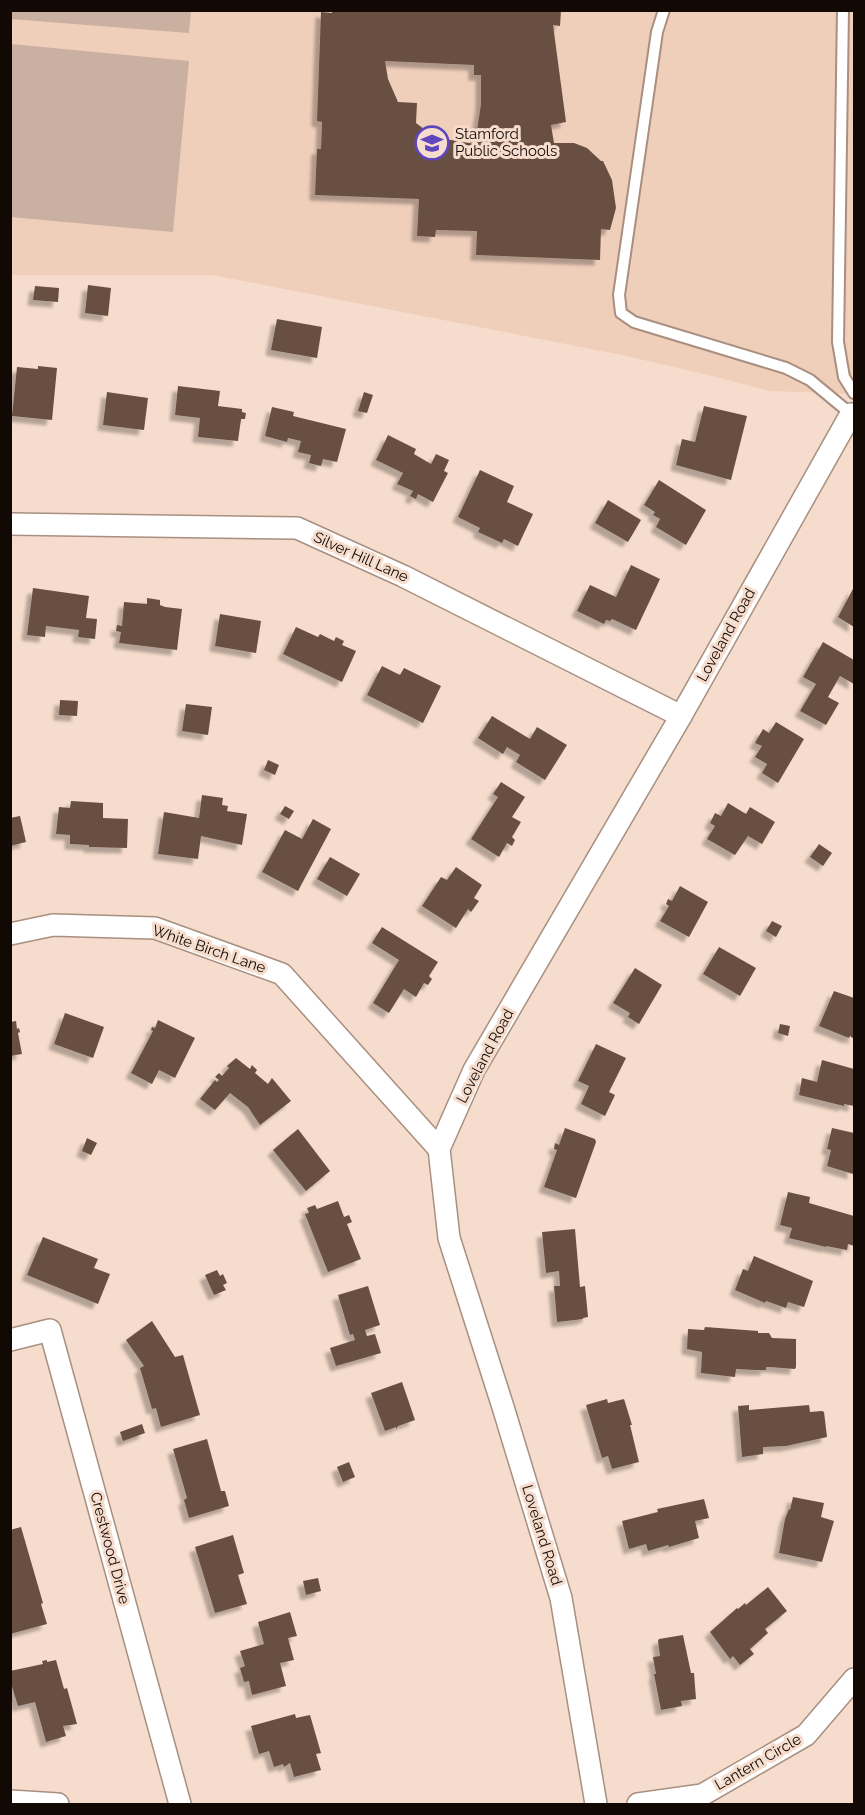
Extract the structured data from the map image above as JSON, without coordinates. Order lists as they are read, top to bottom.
{
  "streets": {
    "street": [
      "Silver Hill Lane",
      "Loveland Road",
      "White Birch Lane",
      "Crestwood Drive",
      "Lantern Circle"
    ]
  },
  "crossings": [
    ["Silver Hill Lane", "Loveland Road"],
    ["Loveland Road", "White Birch Lane"]
  ],
  "places": {
    "school or university": ["Stamford Public Schools"]
  }
}
